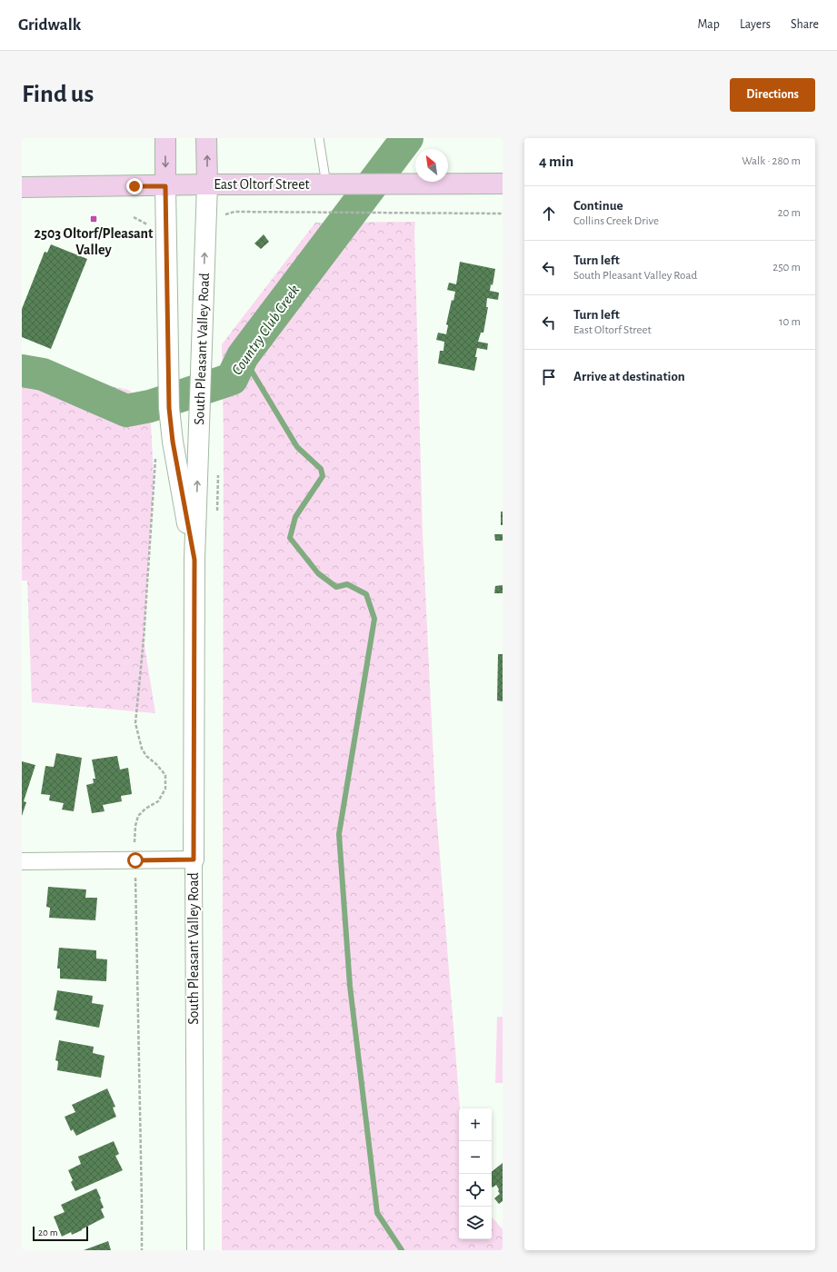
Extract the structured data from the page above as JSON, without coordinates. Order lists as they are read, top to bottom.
{
  "streets": {
    "main road": ["East Oltorf Street", "South Pleasant Valley Road"]
  },
  "crossings": [
    ["East Oltorf Street", "South Pleasant Valley Road"]
  ],
  "water": ["Country Club Creek"],
  "places": {
    "transit": ["2503 Oltorf/Pleasant Valley"]
  },
  "scale_bar": "20 m",
  "north": "top left",
  "page": {
    "header": "Gridwalk",
    "nav": ["Map", "Layers", "Share"],
    "buttons": "Directions",
    "title": "Find us",
    "heading": ["4 min", "Walk · 280 m"],
    "list": [
      ["Continue", "Collins Creek Drive", "20 m"],
      ["Turn left", "South Pleasant Valley Road", "250 m"],
      ["Turn left", "East Oltorf Street", "10 m"],
      "Arrive at destination"
    ],
    "map_buttons": ["+", "−"],
    "scale": "20 m"
  }
}
